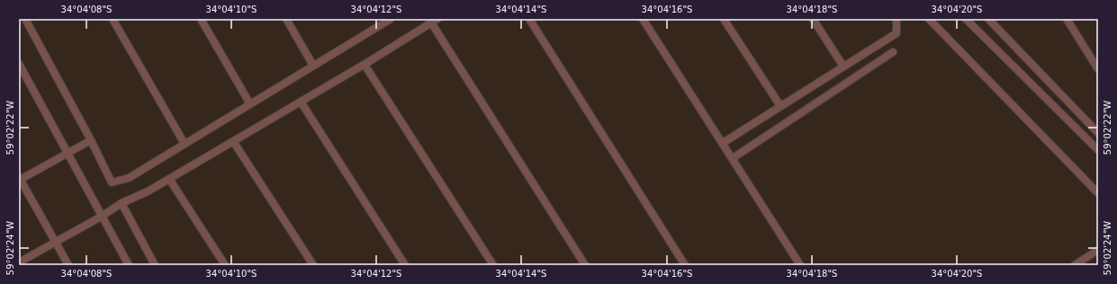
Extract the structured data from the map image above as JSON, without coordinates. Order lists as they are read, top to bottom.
{
  "coordinates": [
    "34°04'08\"S",
    "34°04'10\"S",
    "34°04'12\"S",
    "34°04'14\"S",
    "34°04'16\"S",
    "34°04'18\"S",
    "34°04'20\"S",
    "59°02'22\"W",
    "59°02'24\"W"
  ]
}
